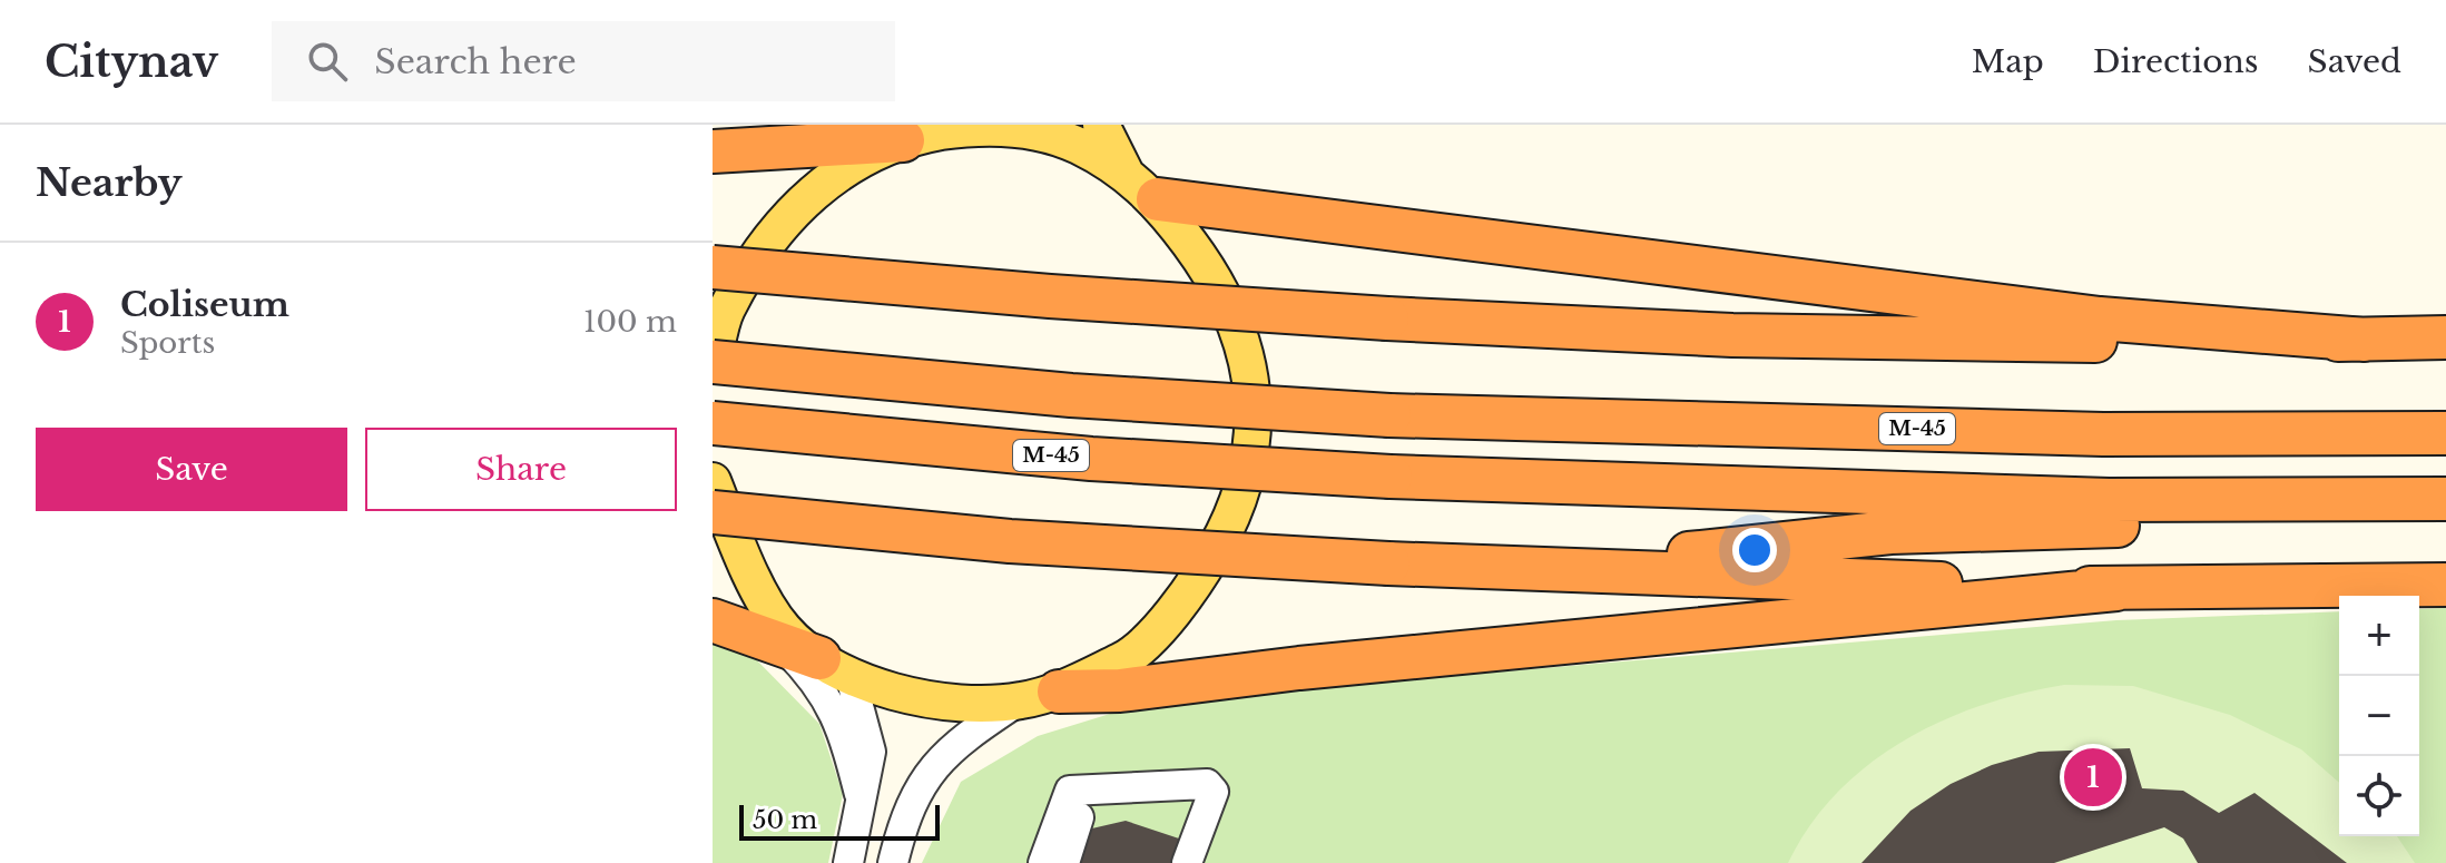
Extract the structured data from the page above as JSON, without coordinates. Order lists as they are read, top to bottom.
{
  "streets": {
    "highway": ["M-45"]
  },
  "scale_bar": "50 m",
  "page": {
    "header": "Citynav",
    "search": "Search here",
    "nav": ["Map", "Directions", "Saved"],
    "heading": "Nearby",
    "list": [
      {
        "mark": "1",
        "name": "Coliseum",
        "note": "Sports",
        "value": "100 m"
      }
    ],
    "buttons": ["Save", "Share"],
    "map_buttons": ["+", "−"],
    "pins": "1",
    "scale": "50 m"
  }
}
